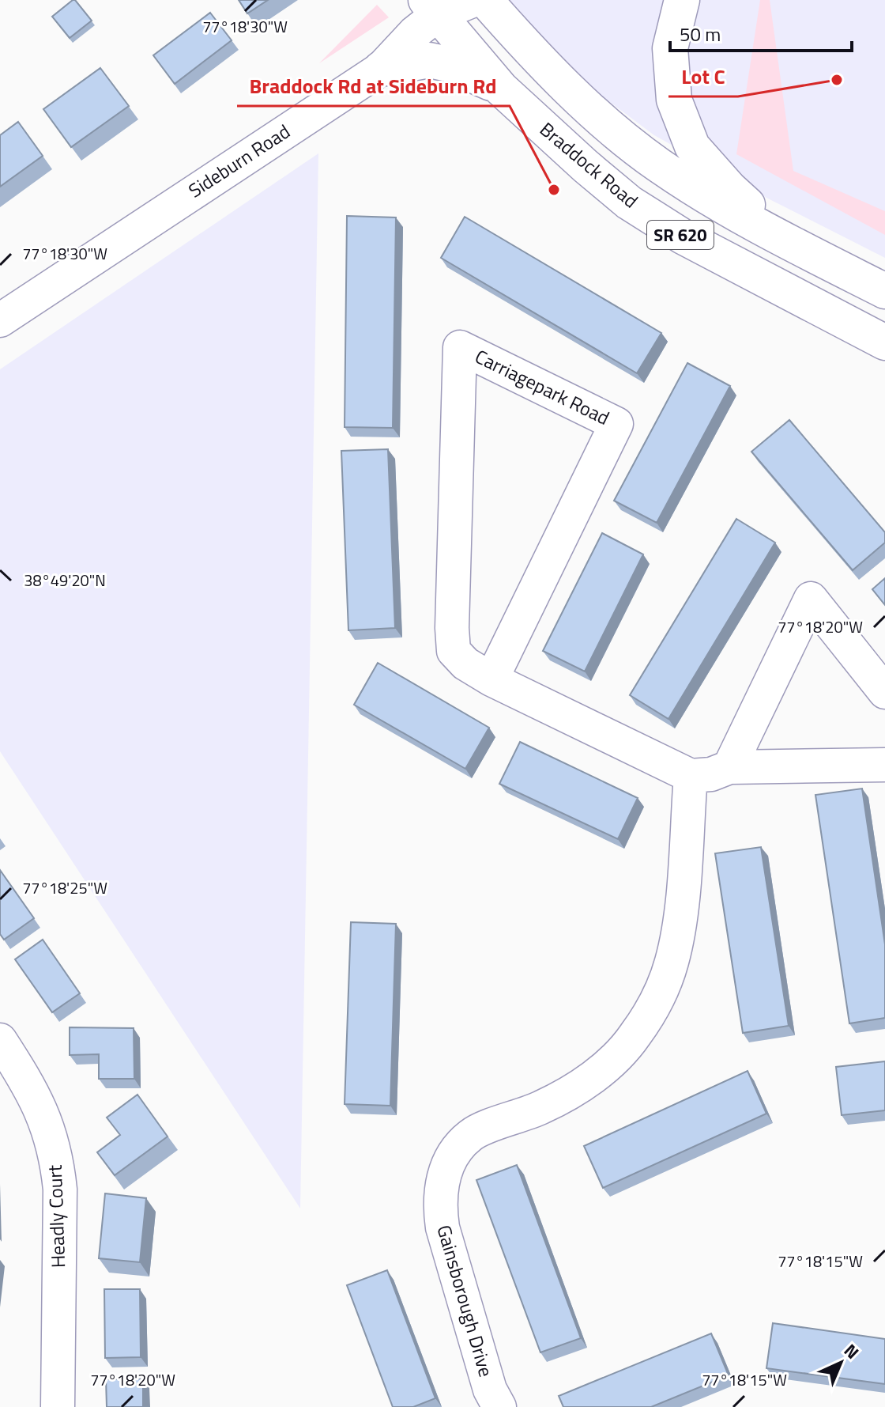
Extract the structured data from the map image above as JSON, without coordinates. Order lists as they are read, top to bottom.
{
  "streets": {
    "main road": ["Braddock Road", "SR 620"],
    "street": [
      "Sideburn Road",
      "Carriagepark Road",
      "Headly Court",
      "Gainsborough Drive"
    ]
  },
  "crossings": [
    ["Sideburn Road", "Braddock Road"],
    ["Carriagepark Road", "Gainsborough Drive"]
  ],
  "places": ["Lot C", "Braddock Rd at Sideburn Rd"],
  "scale_bar": "50 m",
  "north": "top right",
  "coordinates": [
    "77°18'30\"W",
    "38°49'20\"N",
    "77°18'20\"W",
    "77°18'25\"W",
    "77°18'15\"W"
  ]
}
